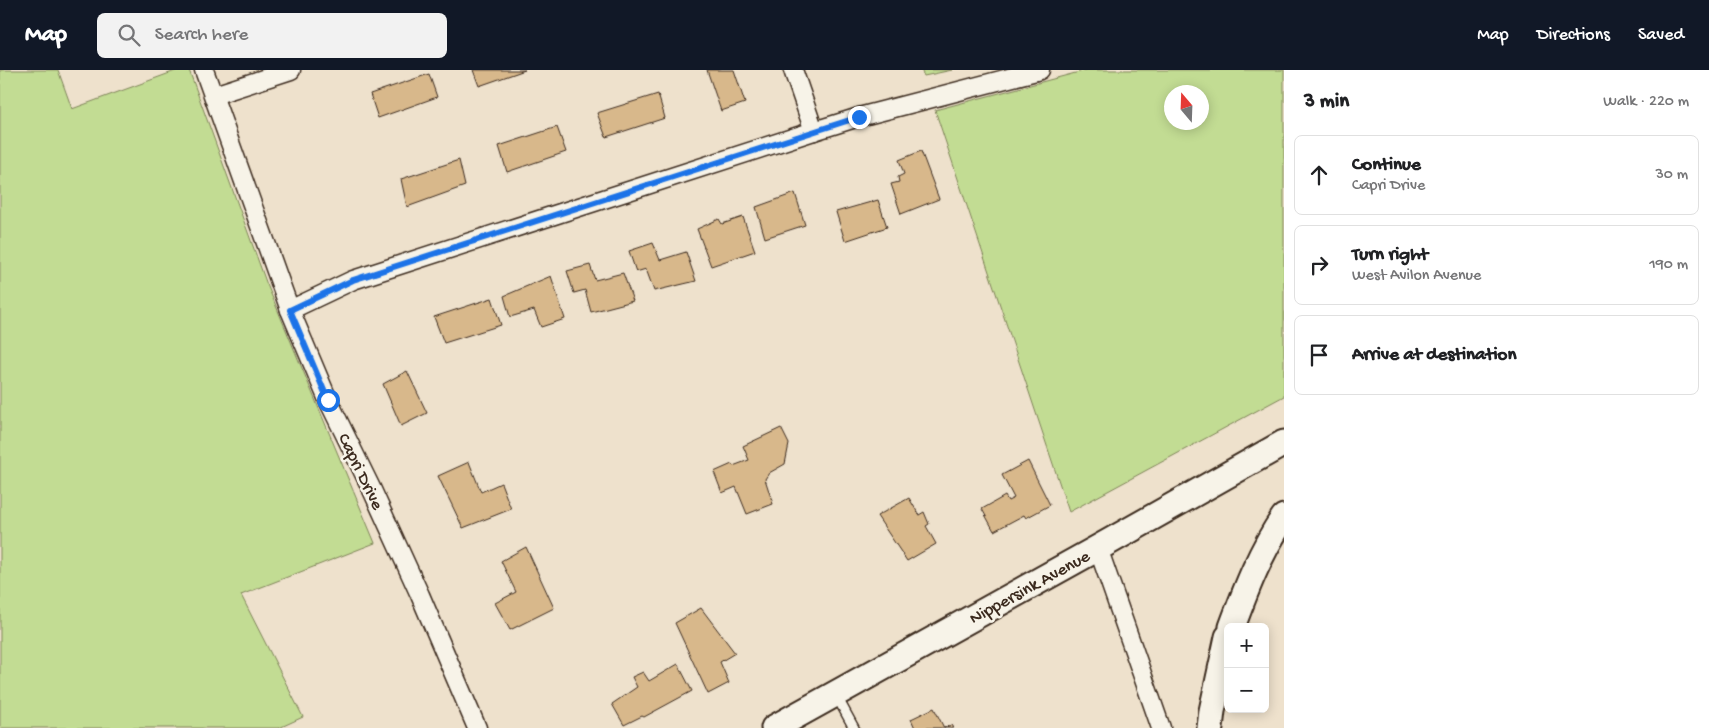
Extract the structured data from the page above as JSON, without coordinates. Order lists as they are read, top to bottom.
{
  "streets": {
    "street": ["Capri Drive", "Nippersink Avenue"]
  },
  "north": "top",
  "page": {
    "header": "Map",
    "search": "Search here",
    "nav": ["Map", "Directions", "Saved"],
    "heading": ["3 min", "Walk · 220 m"],
    "list": [
      ["Continue", "Capri Drive", "30 m"],
      ["Turn right", "West Avilon Avenue", "190 m"],
      "Arrive at destination"
    ],
    "map_buttons": ["+", "−"]
  }
}
